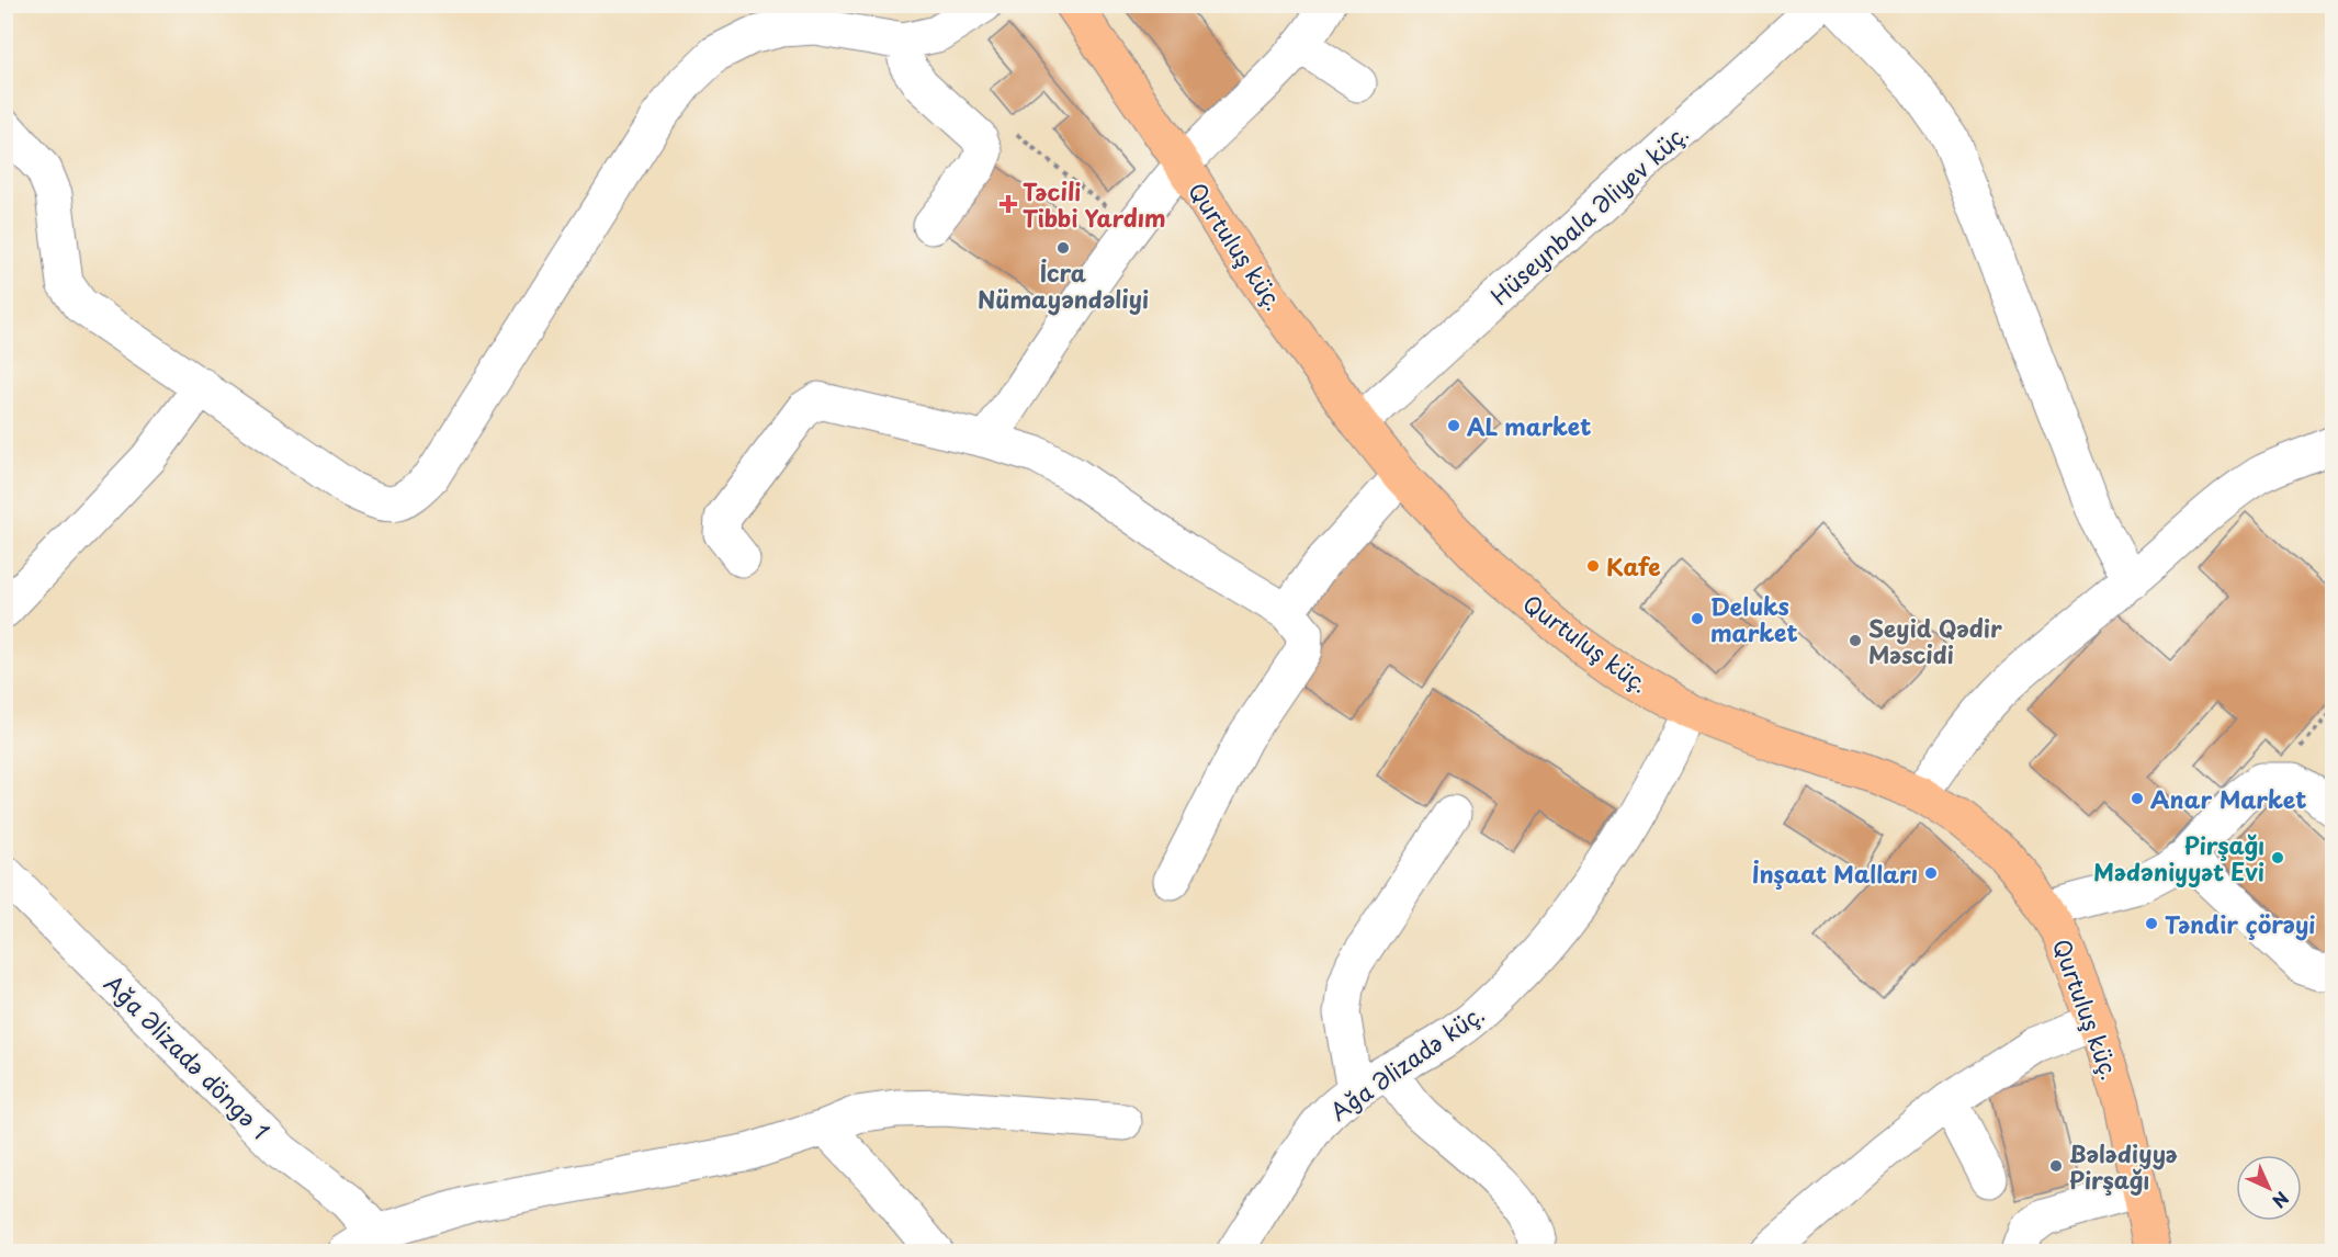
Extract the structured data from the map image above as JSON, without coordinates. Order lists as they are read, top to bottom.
{
  "streets": {
    "main road": ["Qurtuluş küç."],
    "street": ["Hüseynbala Əliyev küç.", "Ağa Əlizadə döngə 1", "Ağa Əlizadə küç."]
  },
  "crossings": [
    ["Hüseynbala Əliyev küç.", "Qurtuluş küç."],
    ["Qurtuluş küç.", "Ağa Əlizadə küç."]
  ],
  "places": {
    "health": ["Təcili Tibbi Yardım"],
    "other": [
      "İcra Nümayəndəliyi",
      "AL market",
      "Kafe",
      "Deluks market",
      "Seyid Qədir Məscidi",
      "Anar Market",
      "Pirşağı Mədəniyyət Evi",
      "İnşaat Malları",
      "Təndir çörəyi",
      "Bələdiyyə Pirşağı"
    ]
  },
  "north": "bottom right"
}
